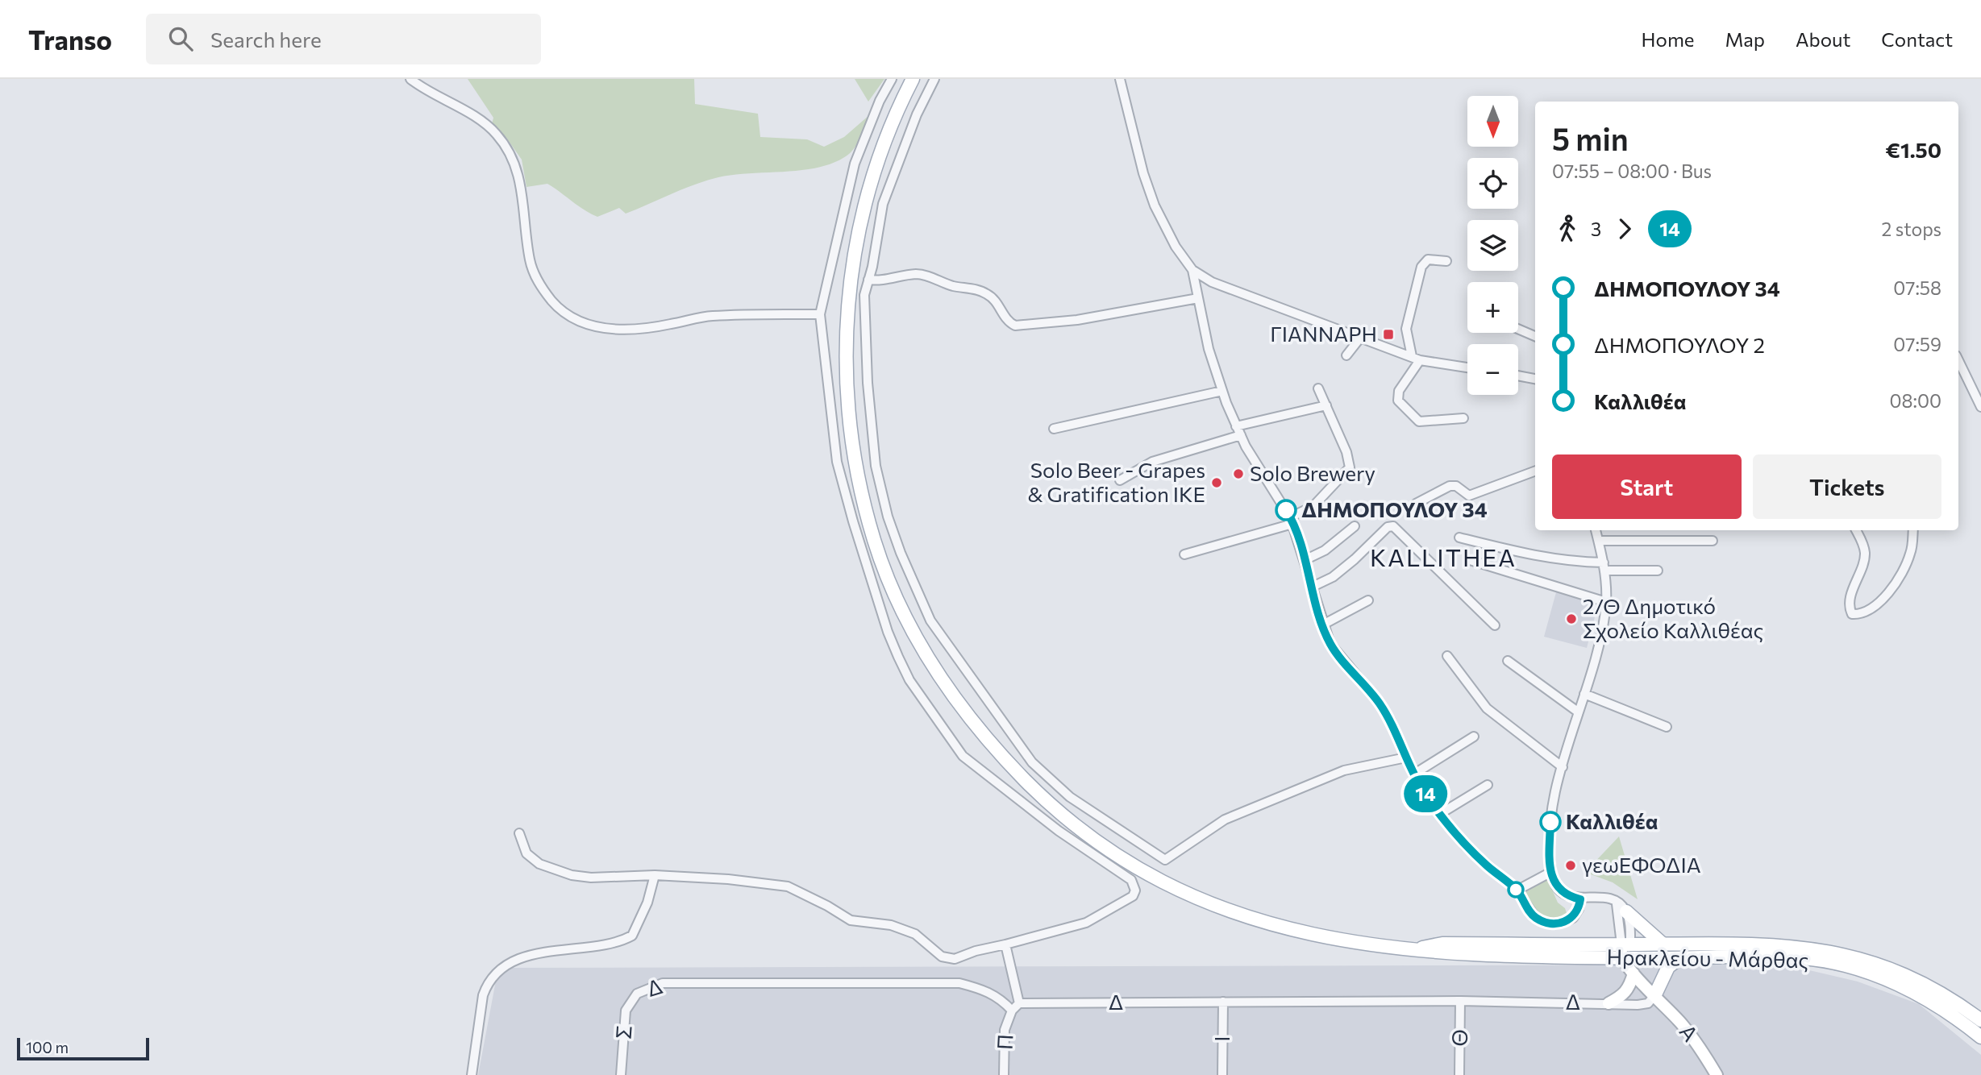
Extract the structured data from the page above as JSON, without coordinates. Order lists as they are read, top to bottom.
{
  "streets": {
    "main road": ["Ηρακλείου - Μάρθας"],
    "street": [
      "Δ",
      "Σ",
      "Α",
      "Θ",
      "Ι",
      "Π"
    ]
  },
  "crossings": [
    ["Ηρακλείου - Μάρθας", "Α"],
    ["Δ", "Σ"],
    ["Δ", "Α"],
    ["Δ", "Θ"],
    ["Δ", "Ι"],
    ["Δ", "Π"]
  ],
  "districts": ["KALLITHEA"],
  "places": {
    "transit": ["ΓΙΑΝΝΑΡΗ"],
    "other": [
      "Solo Brewery",
      "Solo Beer - Grapes & Gratification IKE",
      "ΔΗΜΟΠΟΥΛΟΥ 34",
      "2/Θ Δημοτικό Σχολείο Καλλιθέας",
      "Καλλιθέα",
      "γεωΕΦΟΔΙΑ"
    ]
  },
  "lines": ["bus line 14"],
  "scale_bar": "100 m",
  "north": "bottom",
  "page": {
    "header": "Transo",
    "search": "Search here",
    "nav": [
      "Home",
      "Map",
      "About",
      "Contact"
    ],
    "on_map": "14",
    "map_buttons": ["+", "−"],
    "heading": ["5 min", "07:55 – 08:00 · Bus", "€1.50"],
    "legs": ["3", "14", "2 stops"],
    "list": [
      {
        "name": "ΔΗΜΟΠΟΥΛΟΥ 34",
        "value": "07:58"
      },
      {
        "name": "ΔΗΜΟΠΟΥΛΟΥ 2",
        "value": "07:59"
      },
      {
        "name": "Καλλιθέα",
        "value": "08:00"
      }
    ],
    "buttons": ["Start", "Tickets"],
    "scale": "100 m"
  }
}
